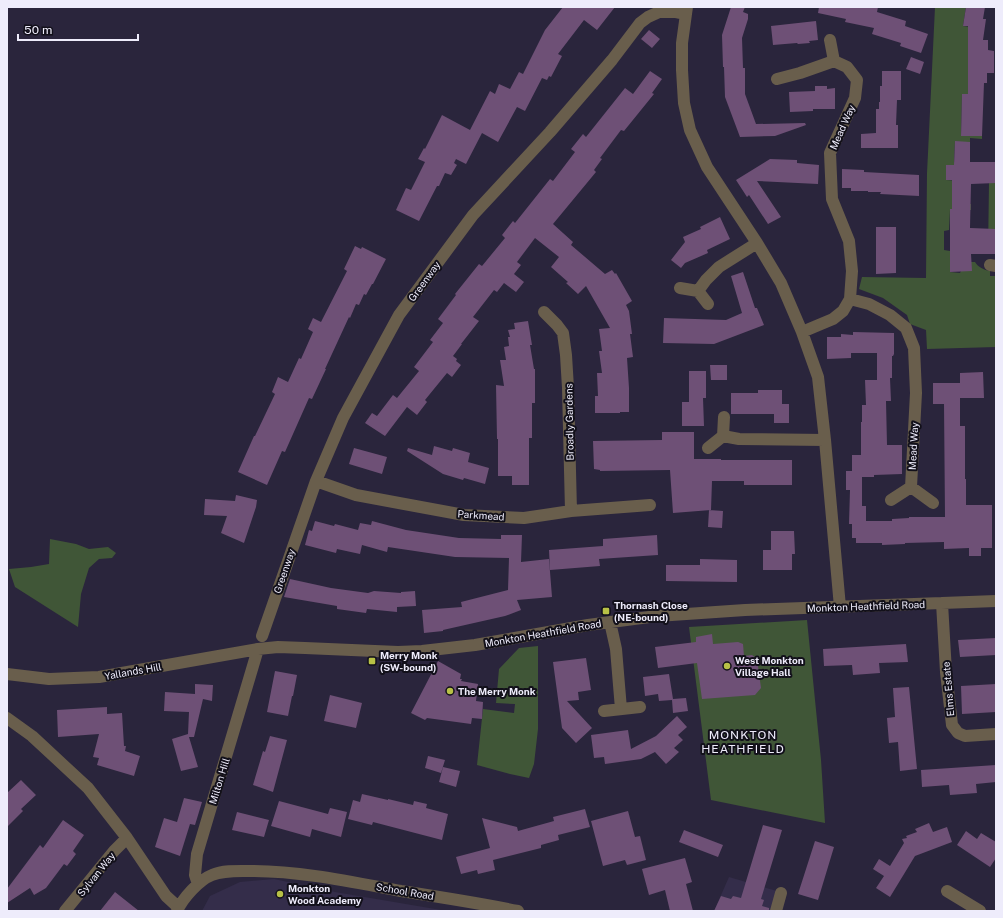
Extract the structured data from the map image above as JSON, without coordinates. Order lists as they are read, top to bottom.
{
  "streets": {
    "street": [
      "Mead Way",
      "Greenway",
      "Broadly Gardens",
      "Parkmead",
      "Monkton Heathfield Road",
      "Yallands Hill",
      "Elms Estate",
      "Milton Hill",
      "Sylvan Way",
      "School Road"
    ]
  },
  "crossings": [
    ["Greenway", "Parkmead"],
    ["Broadly Gardens", "Parkmead"],
    ["Monkton Heathfield Road", "Yallands Hill"],
    ["Monkton Heathfield Road", "Elms Estate"],
    ["Monkton Heathfield Road", "Milton Hill"],
    ["Yallands Hill", "Milton Hill"],
    ["Milton Hill", "School Road"]
  ],
  "districts": ["MONKTON HEATHFIELD"],
  "places": {
    "transit": ["Thornash Close (NE-bound)", "Merry Monk (SW-bound)"],
    "other": ["West Monkton Village Hall", "The Merry Monk", "Monkton Wood Academy"]
  },
  "scale_bar": "50 m"
}
